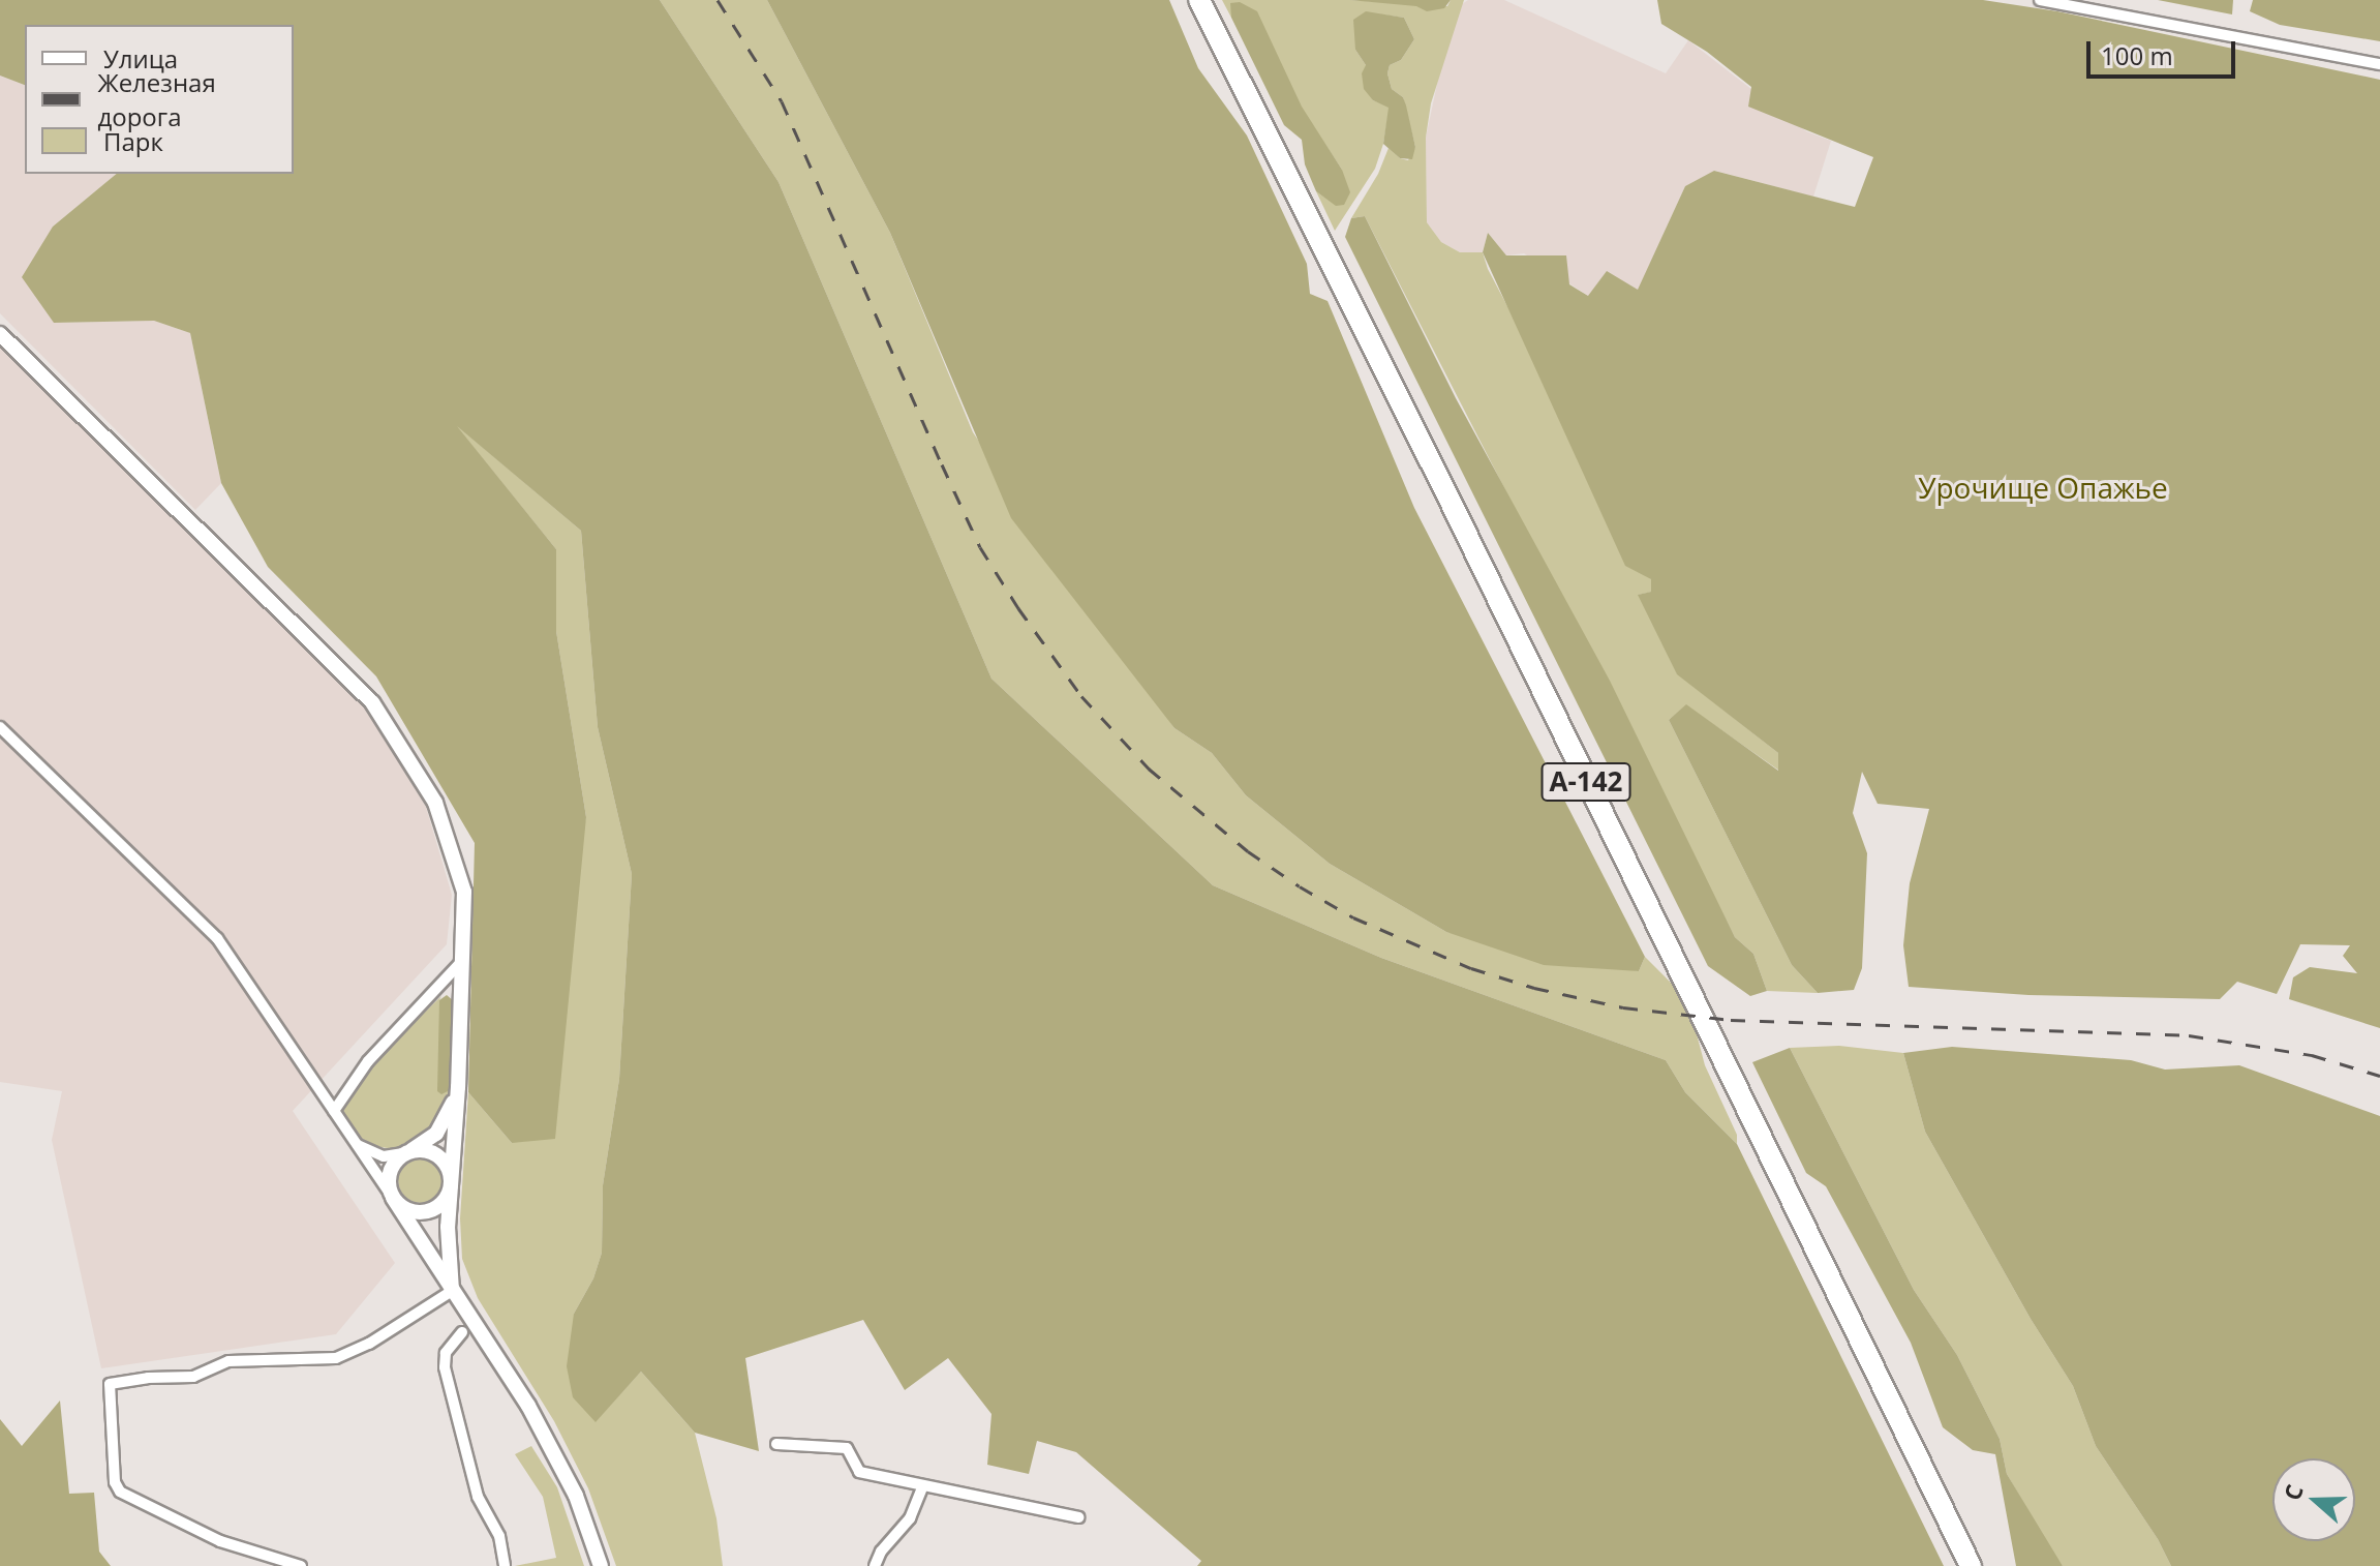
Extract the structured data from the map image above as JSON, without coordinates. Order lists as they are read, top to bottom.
{
  "streets": {
    "highway": ["А-142"]
  },
  "parks": ["Урочище Опажье"],
  "legend": ["Улица", "Железная дорога", "Парк"],
  "scale_bar": "100 m",
  "north": "left"
}
